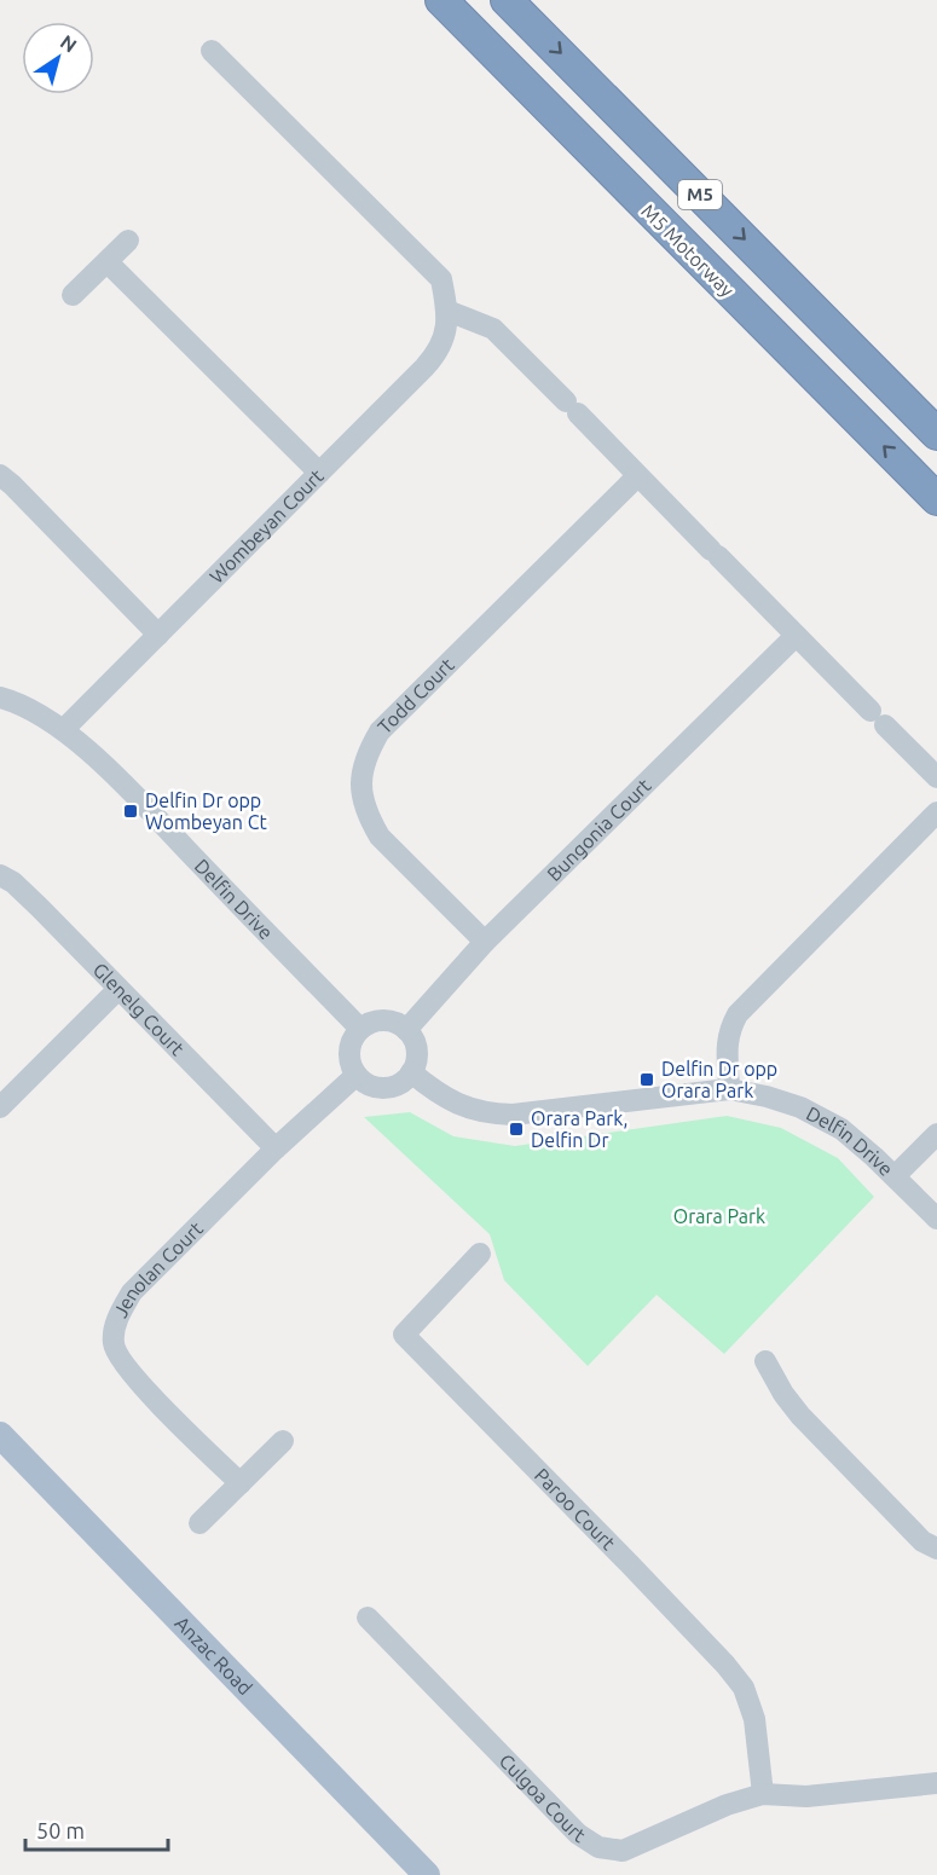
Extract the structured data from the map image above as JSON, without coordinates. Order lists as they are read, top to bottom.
{
  "streets": {
    "highway": ["M5", "M5 Motorway"],
    "main road": ["Anzac Road"],
    "street": [
      "Wombeyan Court",
      "Todd Court",
      "Bungonia Court",
      "Delfin Drive",
      "Glenelg Court",
      "Jenolan Court",
      "Paroo Court",
      "Culgoa Court"
    ]
  },
  "crossings": [
    ["Wombeyan Court", "Delfin Drive"],
    ["Todd Court", "Bungonia Court"],
    ["Bungonia Court", "Delfin Drive"],
    ["Bungonia Court", "Jenolan Court"],
    ["Delfin Drive", "Jenolan Court"],
    ["Glenelg Court", "Jenolan Court"],
    ["Paroo Court", "Culgoa Court"]
  ],
  "parks": ["Orara Park"],
  "places": {
    "transit": ["Delfin Dr opp Wombeyan Ct", "Delfin Dr opp Orara Park", "Orara Park, Delfin Dr"]
  },
  "scale_bar": "50 m",
  "north": "top right"
}
